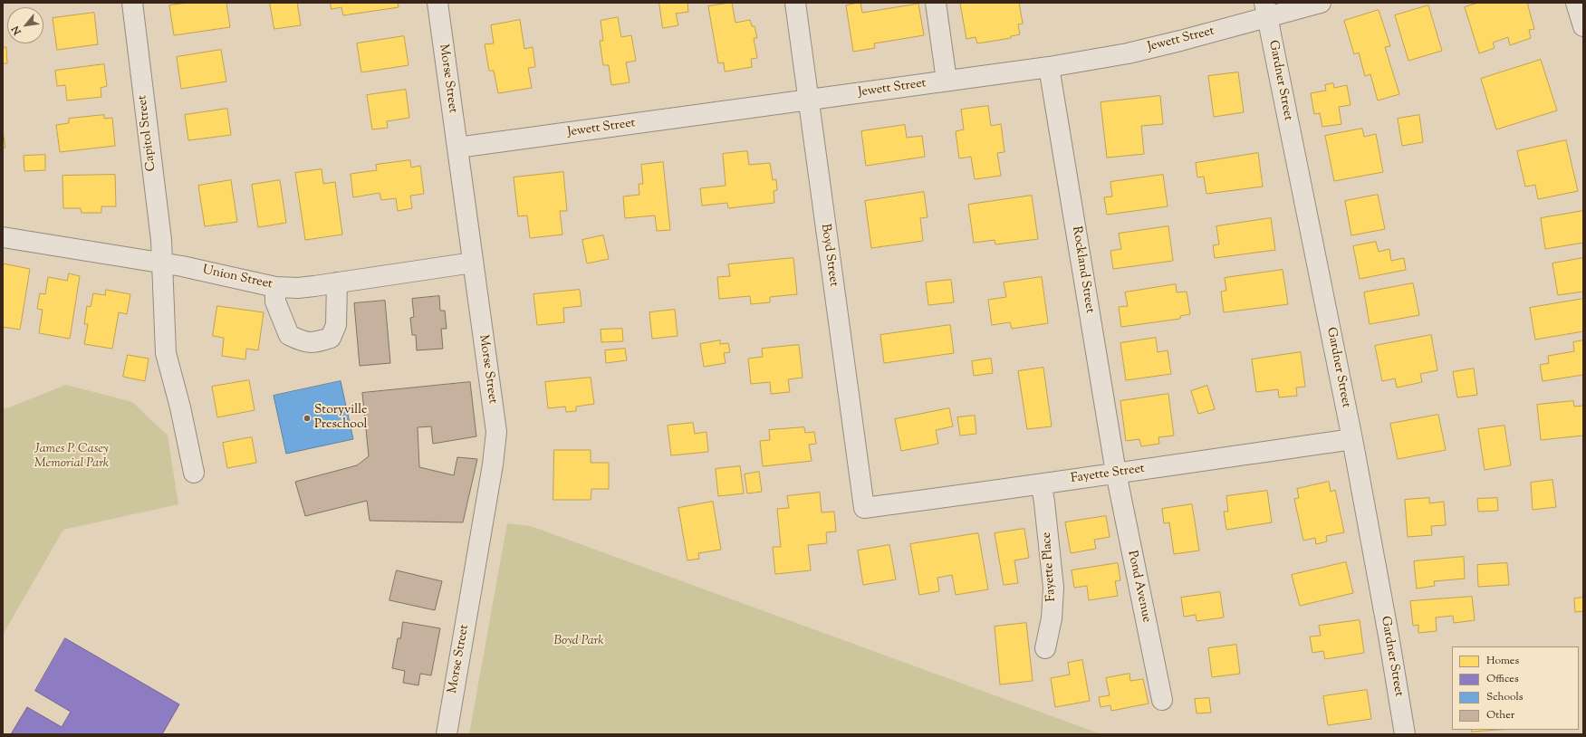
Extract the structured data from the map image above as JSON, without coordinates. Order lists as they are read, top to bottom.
{
  "streets": {
    "street": [
      "Jewett Street",
      "Morse Street",
      "Gardner Street",
      "Capitol Street",
      "Boyd Street",
      "Rockland Street",
      "Union Street",
      "Fayette Street",
      "Fayette Place",
      "Pond Avenue"
    ]
  },
  "crossings": [
    ["Jewett Street", "Morse Street"],
    ["Jewett Street", "Gardner Street"],
    ["Jewett Street", "Boyd Street"],
    ["Jewett Street", "Rockland Street"],
    ["Morse Street", "Union Street"],
    ["Gardner Street", "Fayette Street"],
    ["Capitol Street", "Union Street"],
    ["Boyd Street", "Fayette Street"],
    ["Rockland Street", "Fayette Street"],
    ["Rockland Street", "Pond Avenue"],
    ["Fayette Street", "Fayette Place"],
    ["Fayette Street", "Pond Avenue"]
  ],
  "parks": ["James P. Casey Memorial Park", "Boyd Park"],
  "places": ["Storyville Preschool"],
  "legend": [
    "Homes",
    "Offices",
    "Schools",
    "Other"
  ],
  "north": "bottom left"
}
